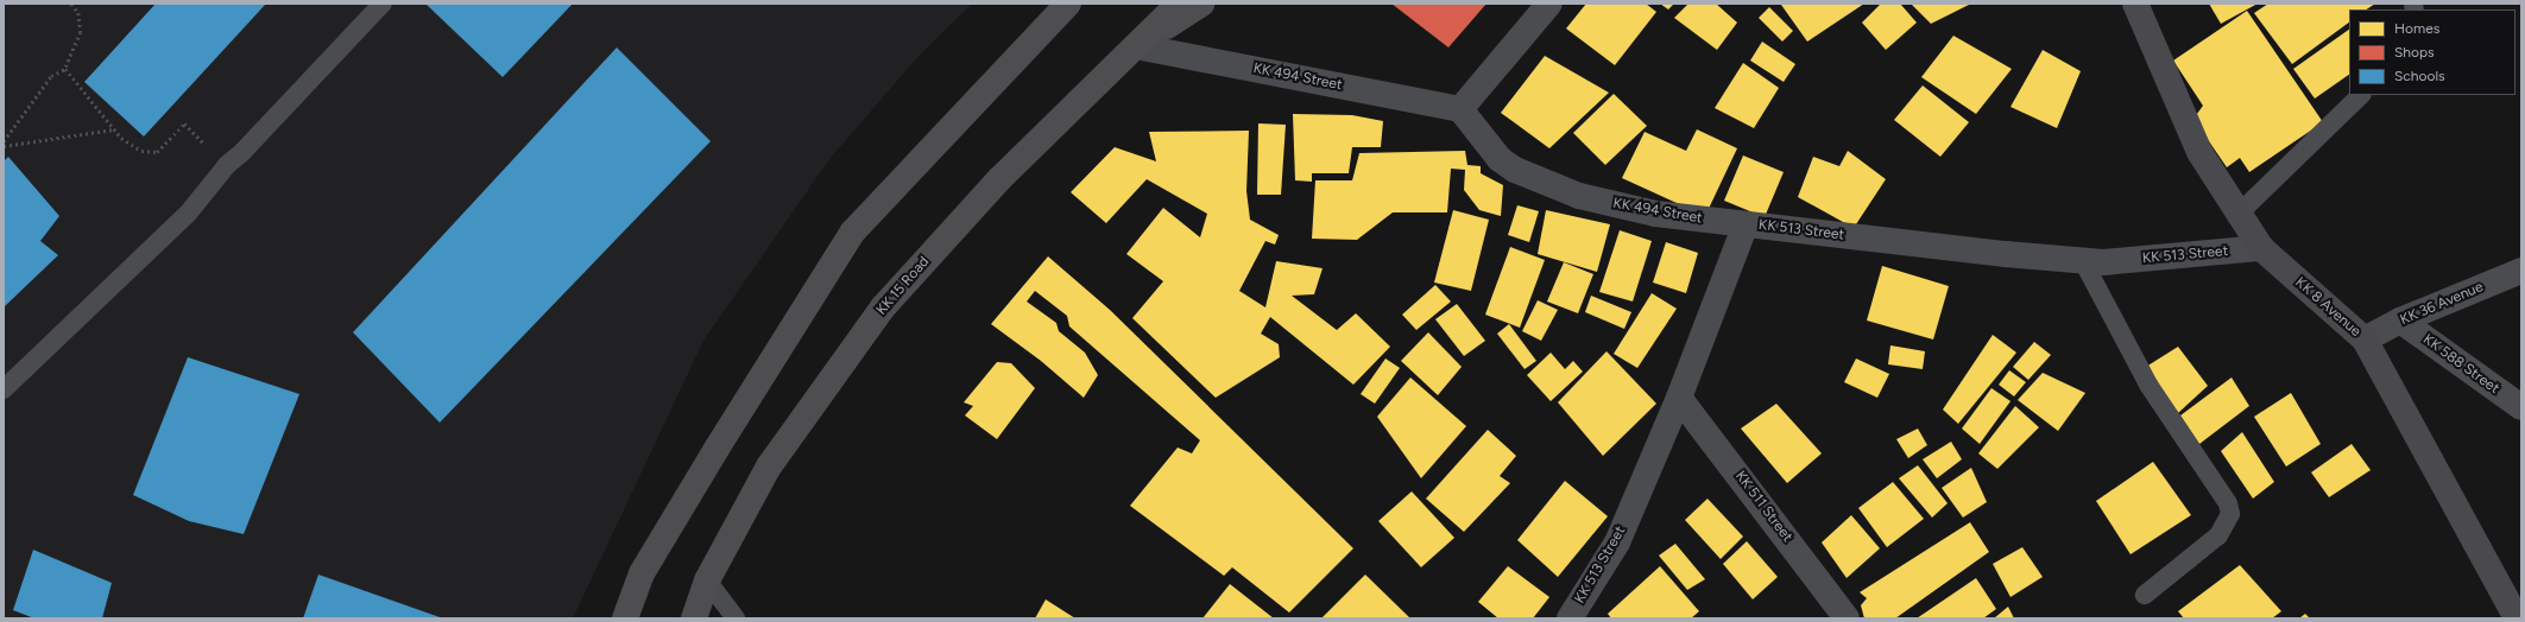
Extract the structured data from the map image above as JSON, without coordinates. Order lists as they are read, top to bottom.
{
  "streets": {
    "highway": ["KK 15 Road"],
    "main road": ["KK 8 Avenue"],
    "street": [
      "KK 494 Street",
      "KK 513 Street",
      "KK 36 Avenue",
      "KK 588 Street",
      "KK 511 Street"
    ]
  },
  "crossings": [
    ["KK 494 Street", "KK 513 Street"],
    ["KK 494 Street", "KK 15 Road"],
    ["KK 513 Street", "KK 8 Avenue"],
    ["KK 513 Street", "KK 511 Street"],
    ["KK 36 Avenue", "KK 8 Avenue"],
    ["KK 36 Avenue", "KK 588 Street"]
  ],
  "legend": ["Homes", "Shops", "Schools"]
}
